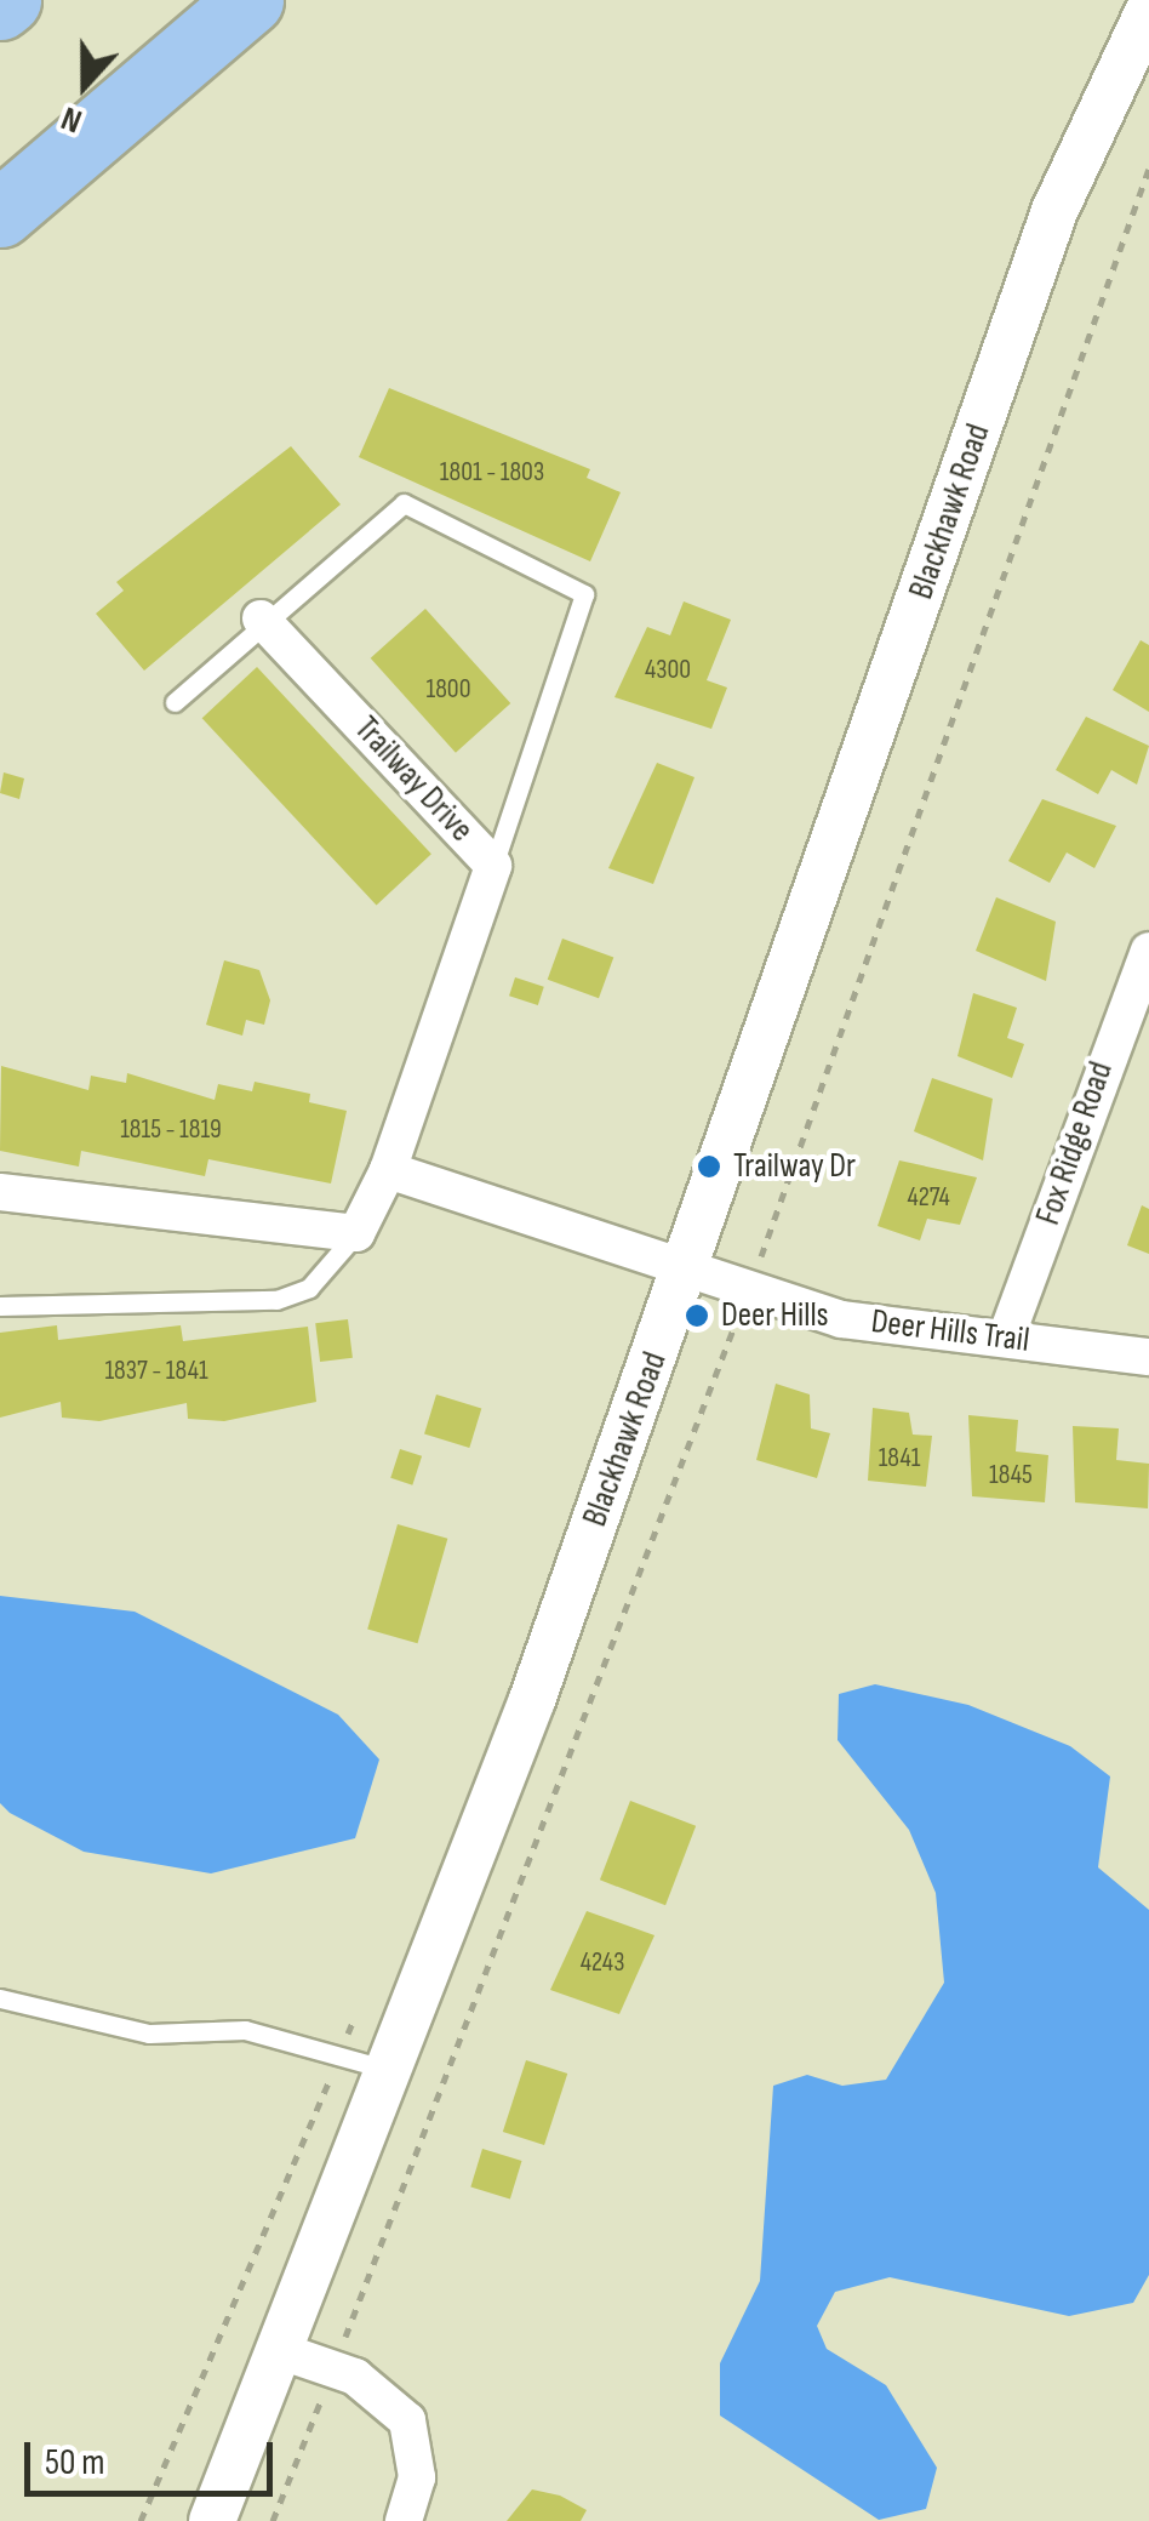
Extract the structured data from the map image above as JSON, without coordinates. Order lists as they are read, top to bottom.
{
  "streets": {
    "street": [
      "Blackhawk Road",
      "Trailway Drive",
      "Fox Ridge Road",
      "Deer Hills Trail"
    ]
  },
  "crossings": [
    ["Blackhawk Road", "Deer Hills Trail"],
    ["Fox Ridge Road", "Deer Hills Trail"]
  ],
  "places": ["Trailway Dr", "Deer Hills"],
  "house_numbers": [
    "1801 - 1803",
    "4300",
    "1800",
    "1815 - 1819",
    "4274",
    "1837 - 1841",
    "1841",
    "1845",
    "4243"
  ],
  "scale_bar": "50 m",
  "north": "bottom"
}
